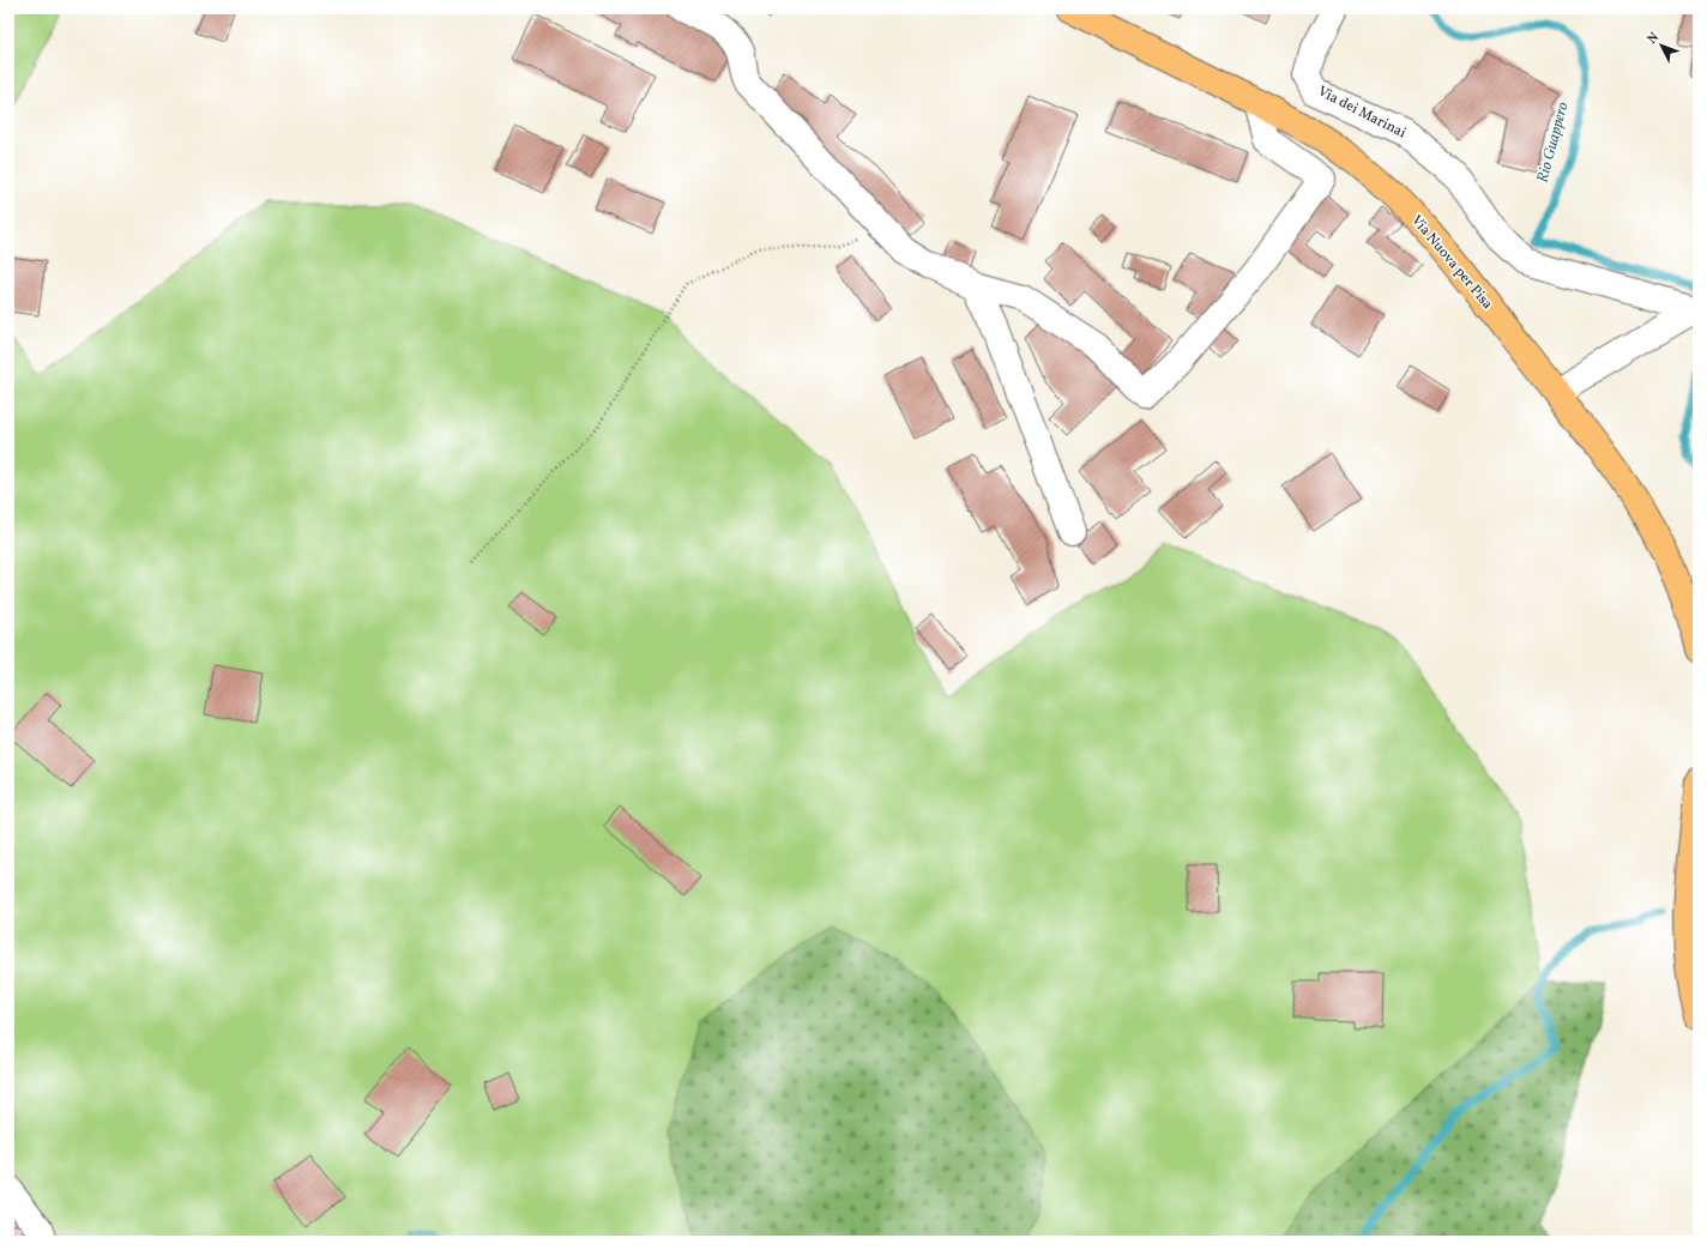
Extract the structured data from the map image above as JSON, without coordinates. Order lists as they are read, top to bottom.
{
  "streets": {
    "main road": ["Via Nuova per Pisa"],
    "street": ["Via dei Marinai"]
  },
  "crossings": [
    ["Via dei Marinai", "Via Nuova per Pisa"]
  ],
  "water": ["Rio Guappero"],
  "north": "top left"
}
